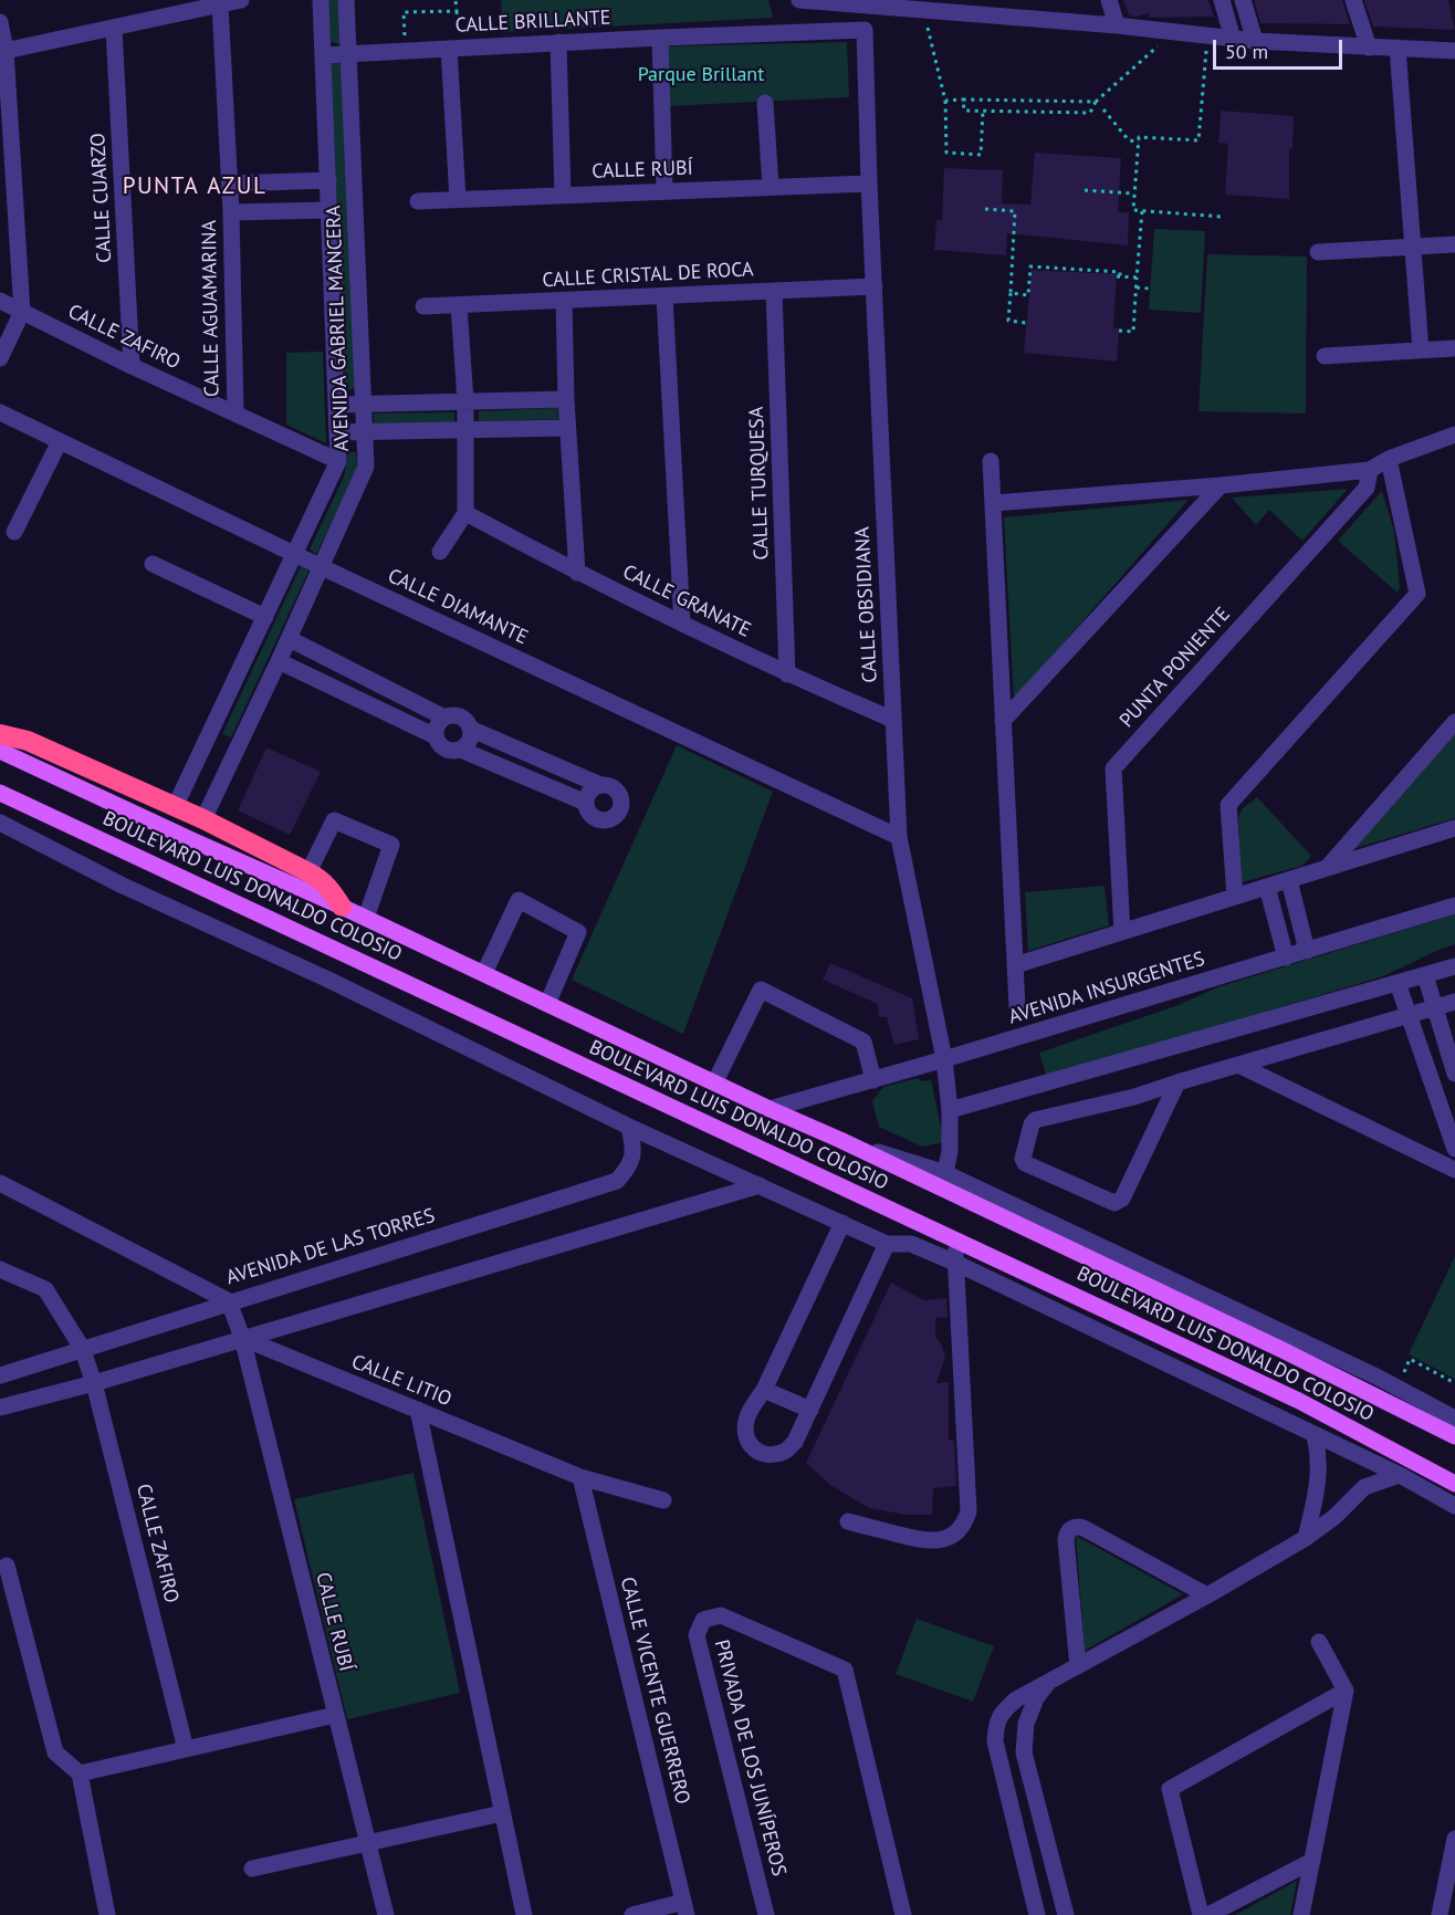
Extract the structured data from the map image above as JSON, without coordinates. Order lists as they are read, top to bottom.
{
  "streets": {
    "main road": ["BOULEVARD LUIS DONALDO COLOSIO"],
    "street": [
      "CALLE BRILLANTE",
      "CALLE RUBÍ",
      "CALLE CUARZO",
      "CALLE CRISTAL DE ROCA",
      "CALLE AGUAMARINA",
      "AVENIDA GABRIEL MANCERA",
      "CALLE ZAFIRO",
      "CALLE TURQUESA",
      "CALLE GRANATE",
      "CALLE OBSIDIANA",
      "CALLE DIAMANTE",
      "PUNTA PONIENTE",
      "AVENIDA INSURGENTES",
      "AVENIDA DE LAS TORRES",
      "CALLE LITIO",
      "CALLE VICENTE GUERRERO",
      "PRIVADA DE LOS JUNÍPEROS"
    ]
  },
  "crossings": [
    ["CALLE BRILLANTE", "AVENIDA GABRIEL MANCERA"],
    ["CALLE BRILLANTE", "CALLE OBSIDIANA"],
    ["CALLE RUBÍ", "CALLE OBSIDIANA"],
    ["CALLE RUBÍ", "CALLE LITIO"],
    ["CALLE CUARZO", "CALLE ZAFIRO"],
    ["CALLE CRISTAL DE ROCA", "CALLE TURQUESA"],
    ["CALLE CRISTAL DE ROCA", "CALLE OBSIDIANA"],
    ["CALLE AGUAMARINA", "CALLE ZAFIRO"],
    ["AVENIDA GABRIEL MANCERA", "CALLE ZAFIRO"],
    ["AVENIDA GABRIEL MANCERA", "CALLE DIAMANTE"],
    ["CALLE ZAFIRO", "AVENIDA DE LAS TORRES"],
    ["CALLE TURQUESA", "CALLE GRANATE"],
    ["CALLE GRANATE", "CALLE OBSIDIANA"],
    ["CALLE OBSIDIANA", "CALLE DIAMANTE"],
    ["CALLE OBSIDIANA", "AVENIDA INSURGENTES"],
    ["BOULEVARD LUIS DONALDO COLOSIO", "AVENIDA INSURGENTES"],
    ["CALLE LITIO", "CALLE VICENTE GUERRERO"]
  ],
  "districts": ["PUNTA AZUL"],
  "parks": ["Parque Brillant"],
  "scale_bar": "50 m"
}
